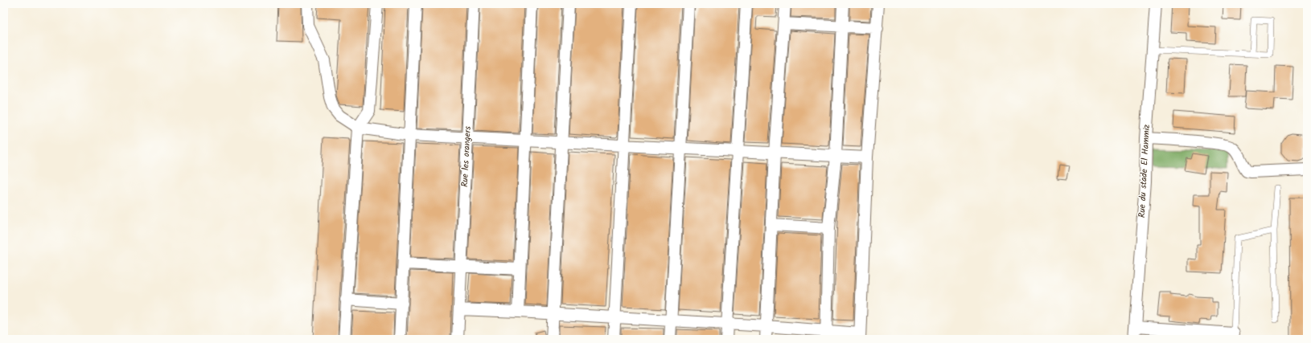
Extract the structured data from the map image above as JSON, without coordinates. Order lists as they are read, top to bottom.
{
  "streets": {
    "street": ["Rue les orangers", "Rue du stade El Hammiz"]
  }
}
